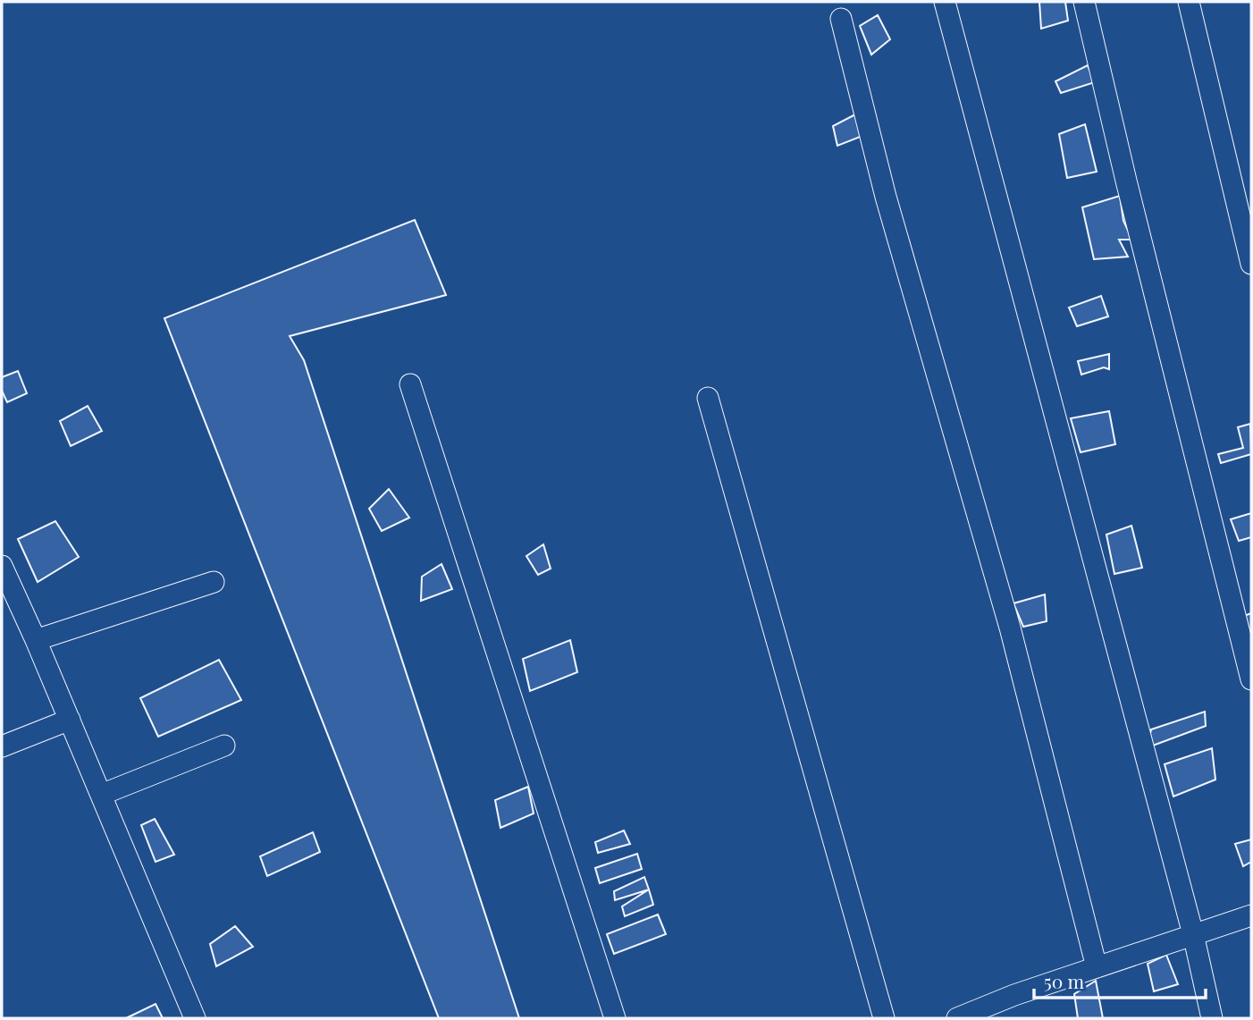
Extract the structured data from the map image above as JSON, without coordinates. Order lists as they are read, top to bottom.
{
  "scale_bar": "50 m"
}
